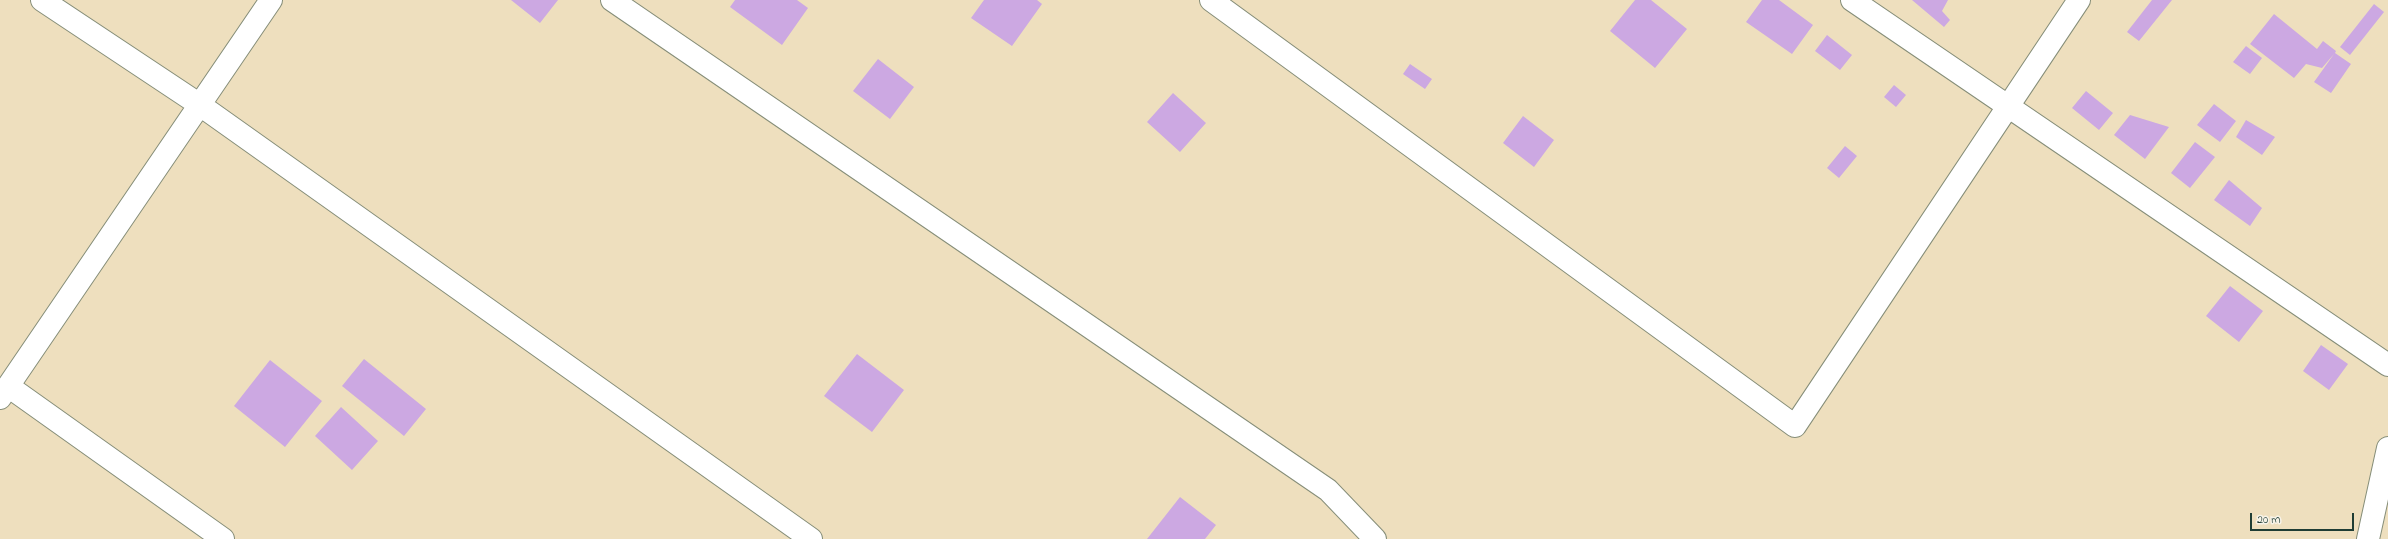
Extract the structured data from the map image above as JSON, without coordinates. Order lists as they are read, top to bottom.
{
  "scale_bar": "20 m"
}
